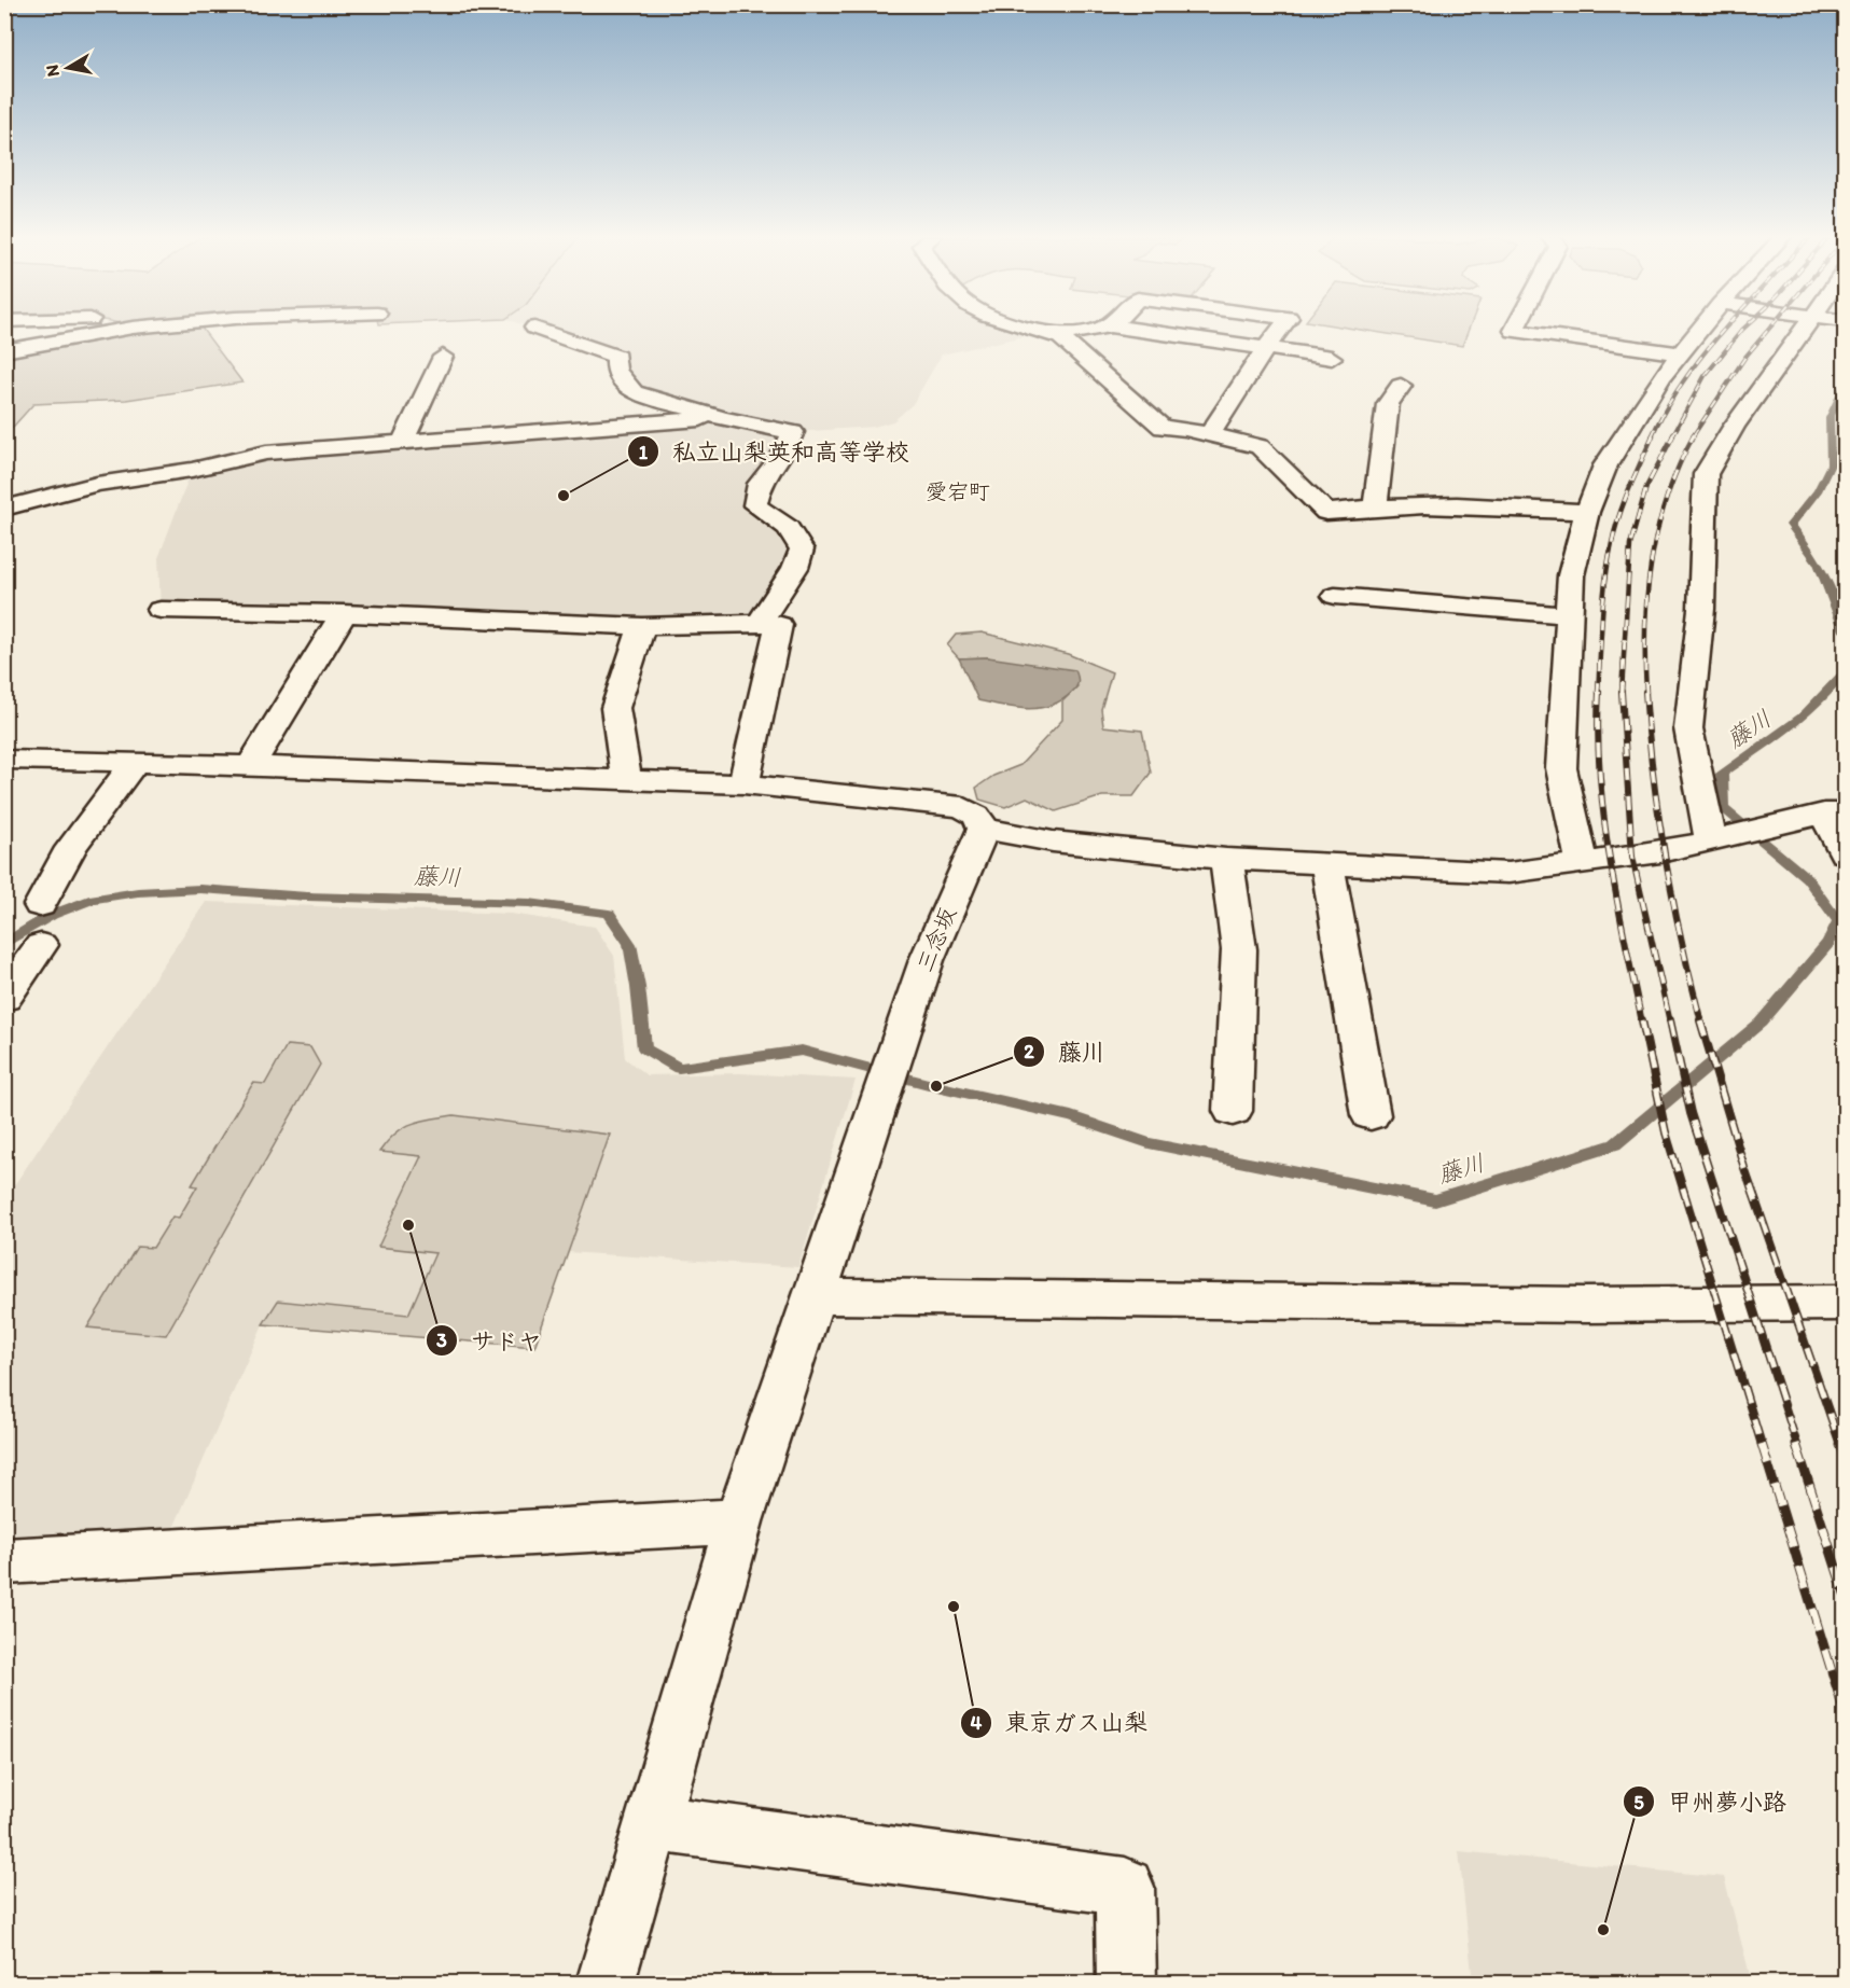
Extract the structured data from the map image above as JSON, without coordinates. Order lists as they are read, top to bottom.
{
  "streets": {
    "street": ["三念坂"]
  },
  "districts": ["愛宕町"],
  "water": ["藤川"],
  "places": [
    "私立山梨英和高等学校",
    "藤川",
    "サドヤ",
    "東京ガス山梨",
    "甲州夢小路"
  ],
  "north": "left"
}
